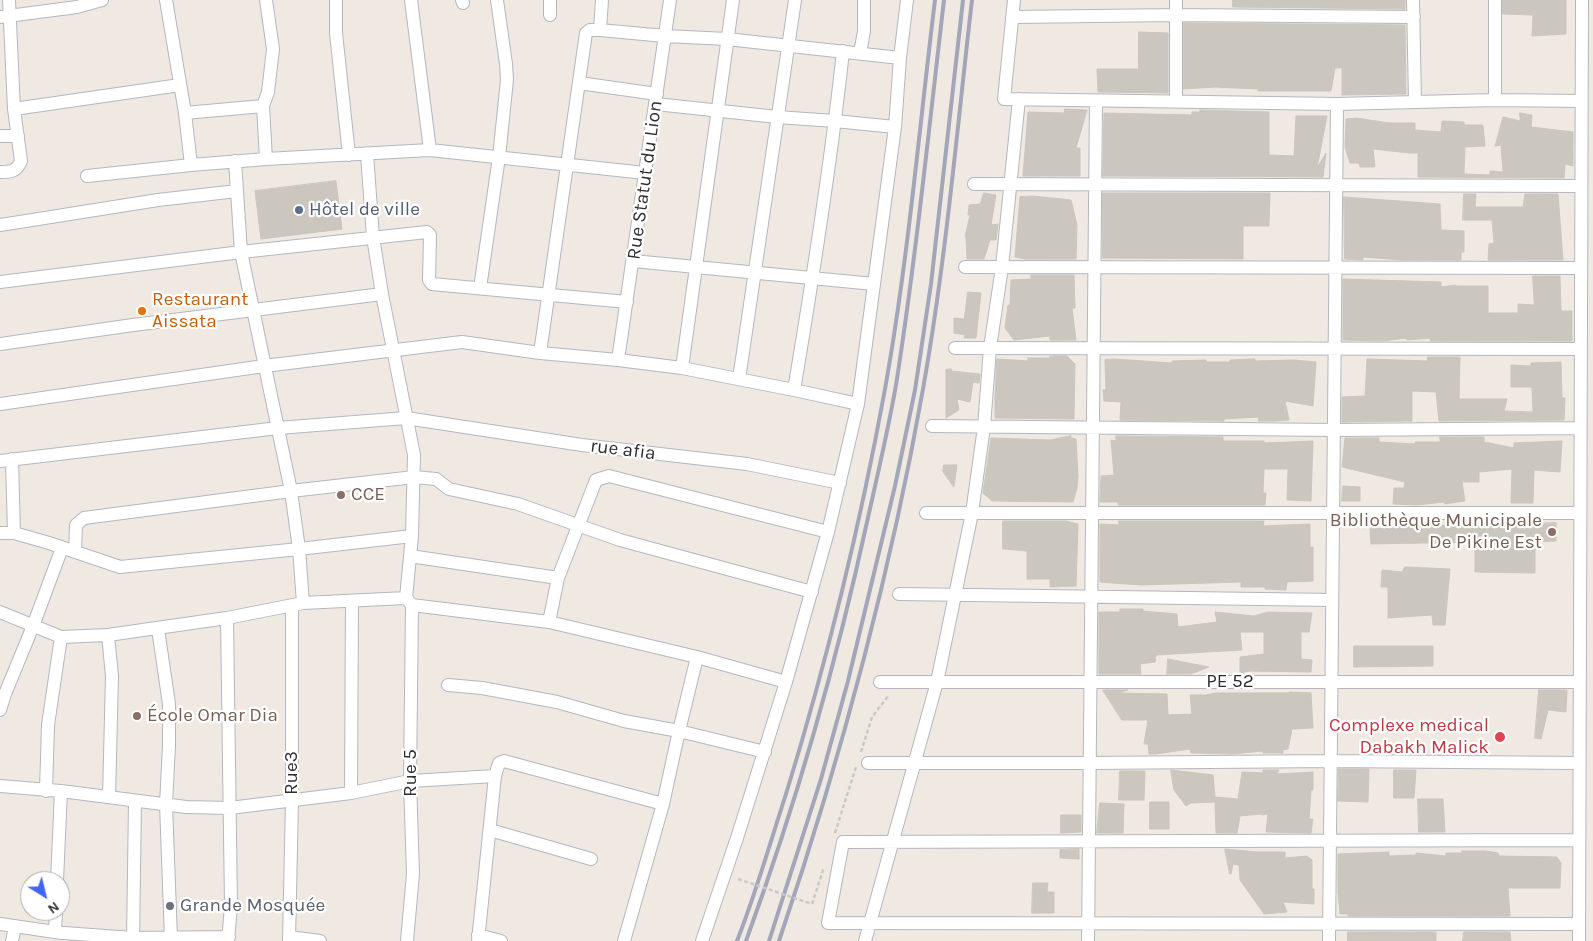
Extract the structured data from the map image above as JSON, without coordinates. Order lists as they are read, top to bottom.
{
  "streets": {
    "street": [
      "Rue Statut du Lion",
      "rue afia",
      "PE 52",
      "Rue3",
      "Rue 5"
    ]
  },
  "crossings": [
    ["rue afia", "Rue3"],
    ["rue afia", "Rue 5"]
  ],
  "places": [
    "Hôtel de ville",
    "Restaurant Aissata",
    "CCE",
    "Bibliothèque Municipale De Pikine Est",
    "École Omar Dia",
    "Complexe medical Dabakh Malick",
    "Grande Mosquée"
  ],
  "north": "bottom right"
}
